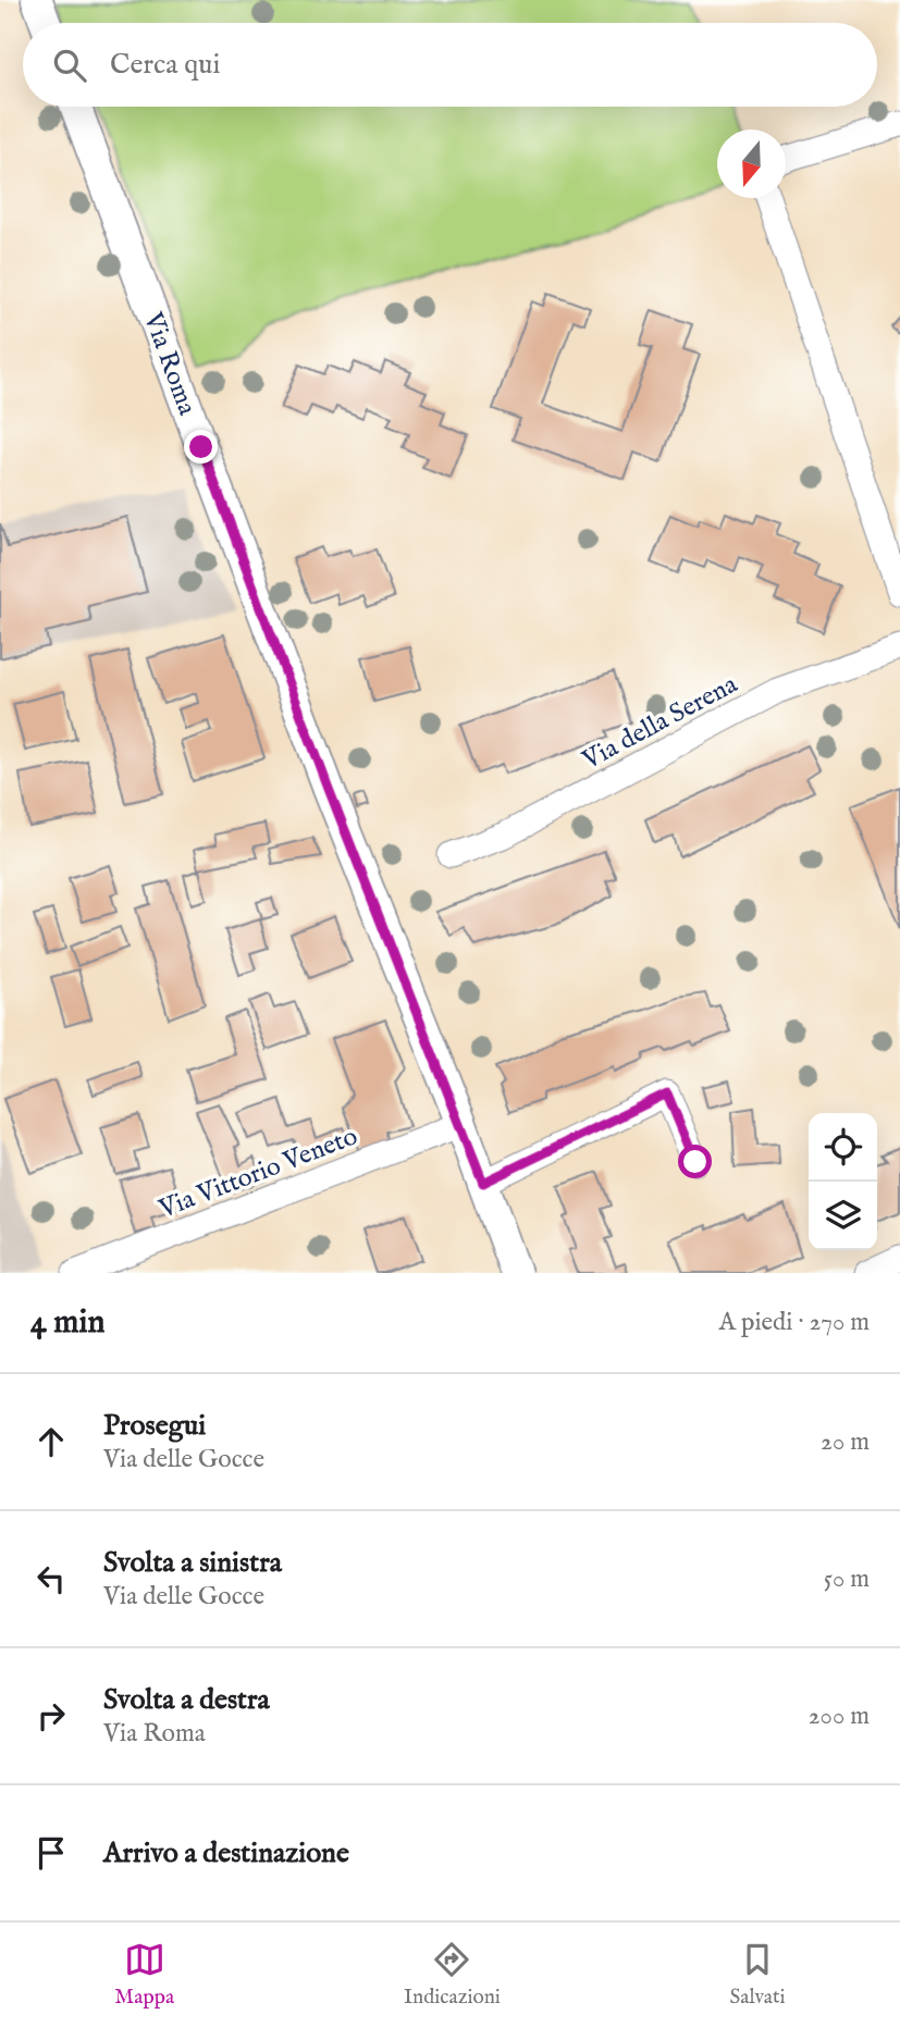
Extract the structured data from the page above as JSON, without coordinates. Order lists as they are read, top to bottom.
{
  "streets": {
    "street": ["Via Roma", "Via della Serena", "Via Vittorio Veneto"]
  },
  "crossings": [
    ["Via Roma", "Via Vittorio Veneto"]
  ],
  "north": "bottom",
  "page": {
    "search": "Cerca qui",
    "heading": ["4 min", "A piedi · 270 m"],
    "list": [
      ["Prosegui", "Via delle Gocce", "20 m"],
      ["Svolta a sinistra", "Via delle Gocce", "50 m"],
      ["Svolta a destra", "Via Roma", "200 m"],
      "Arrivo a destinazione"
    ],
    "nav": ["Mappa", "Indicazioni", "Salvati"]
  }
}
